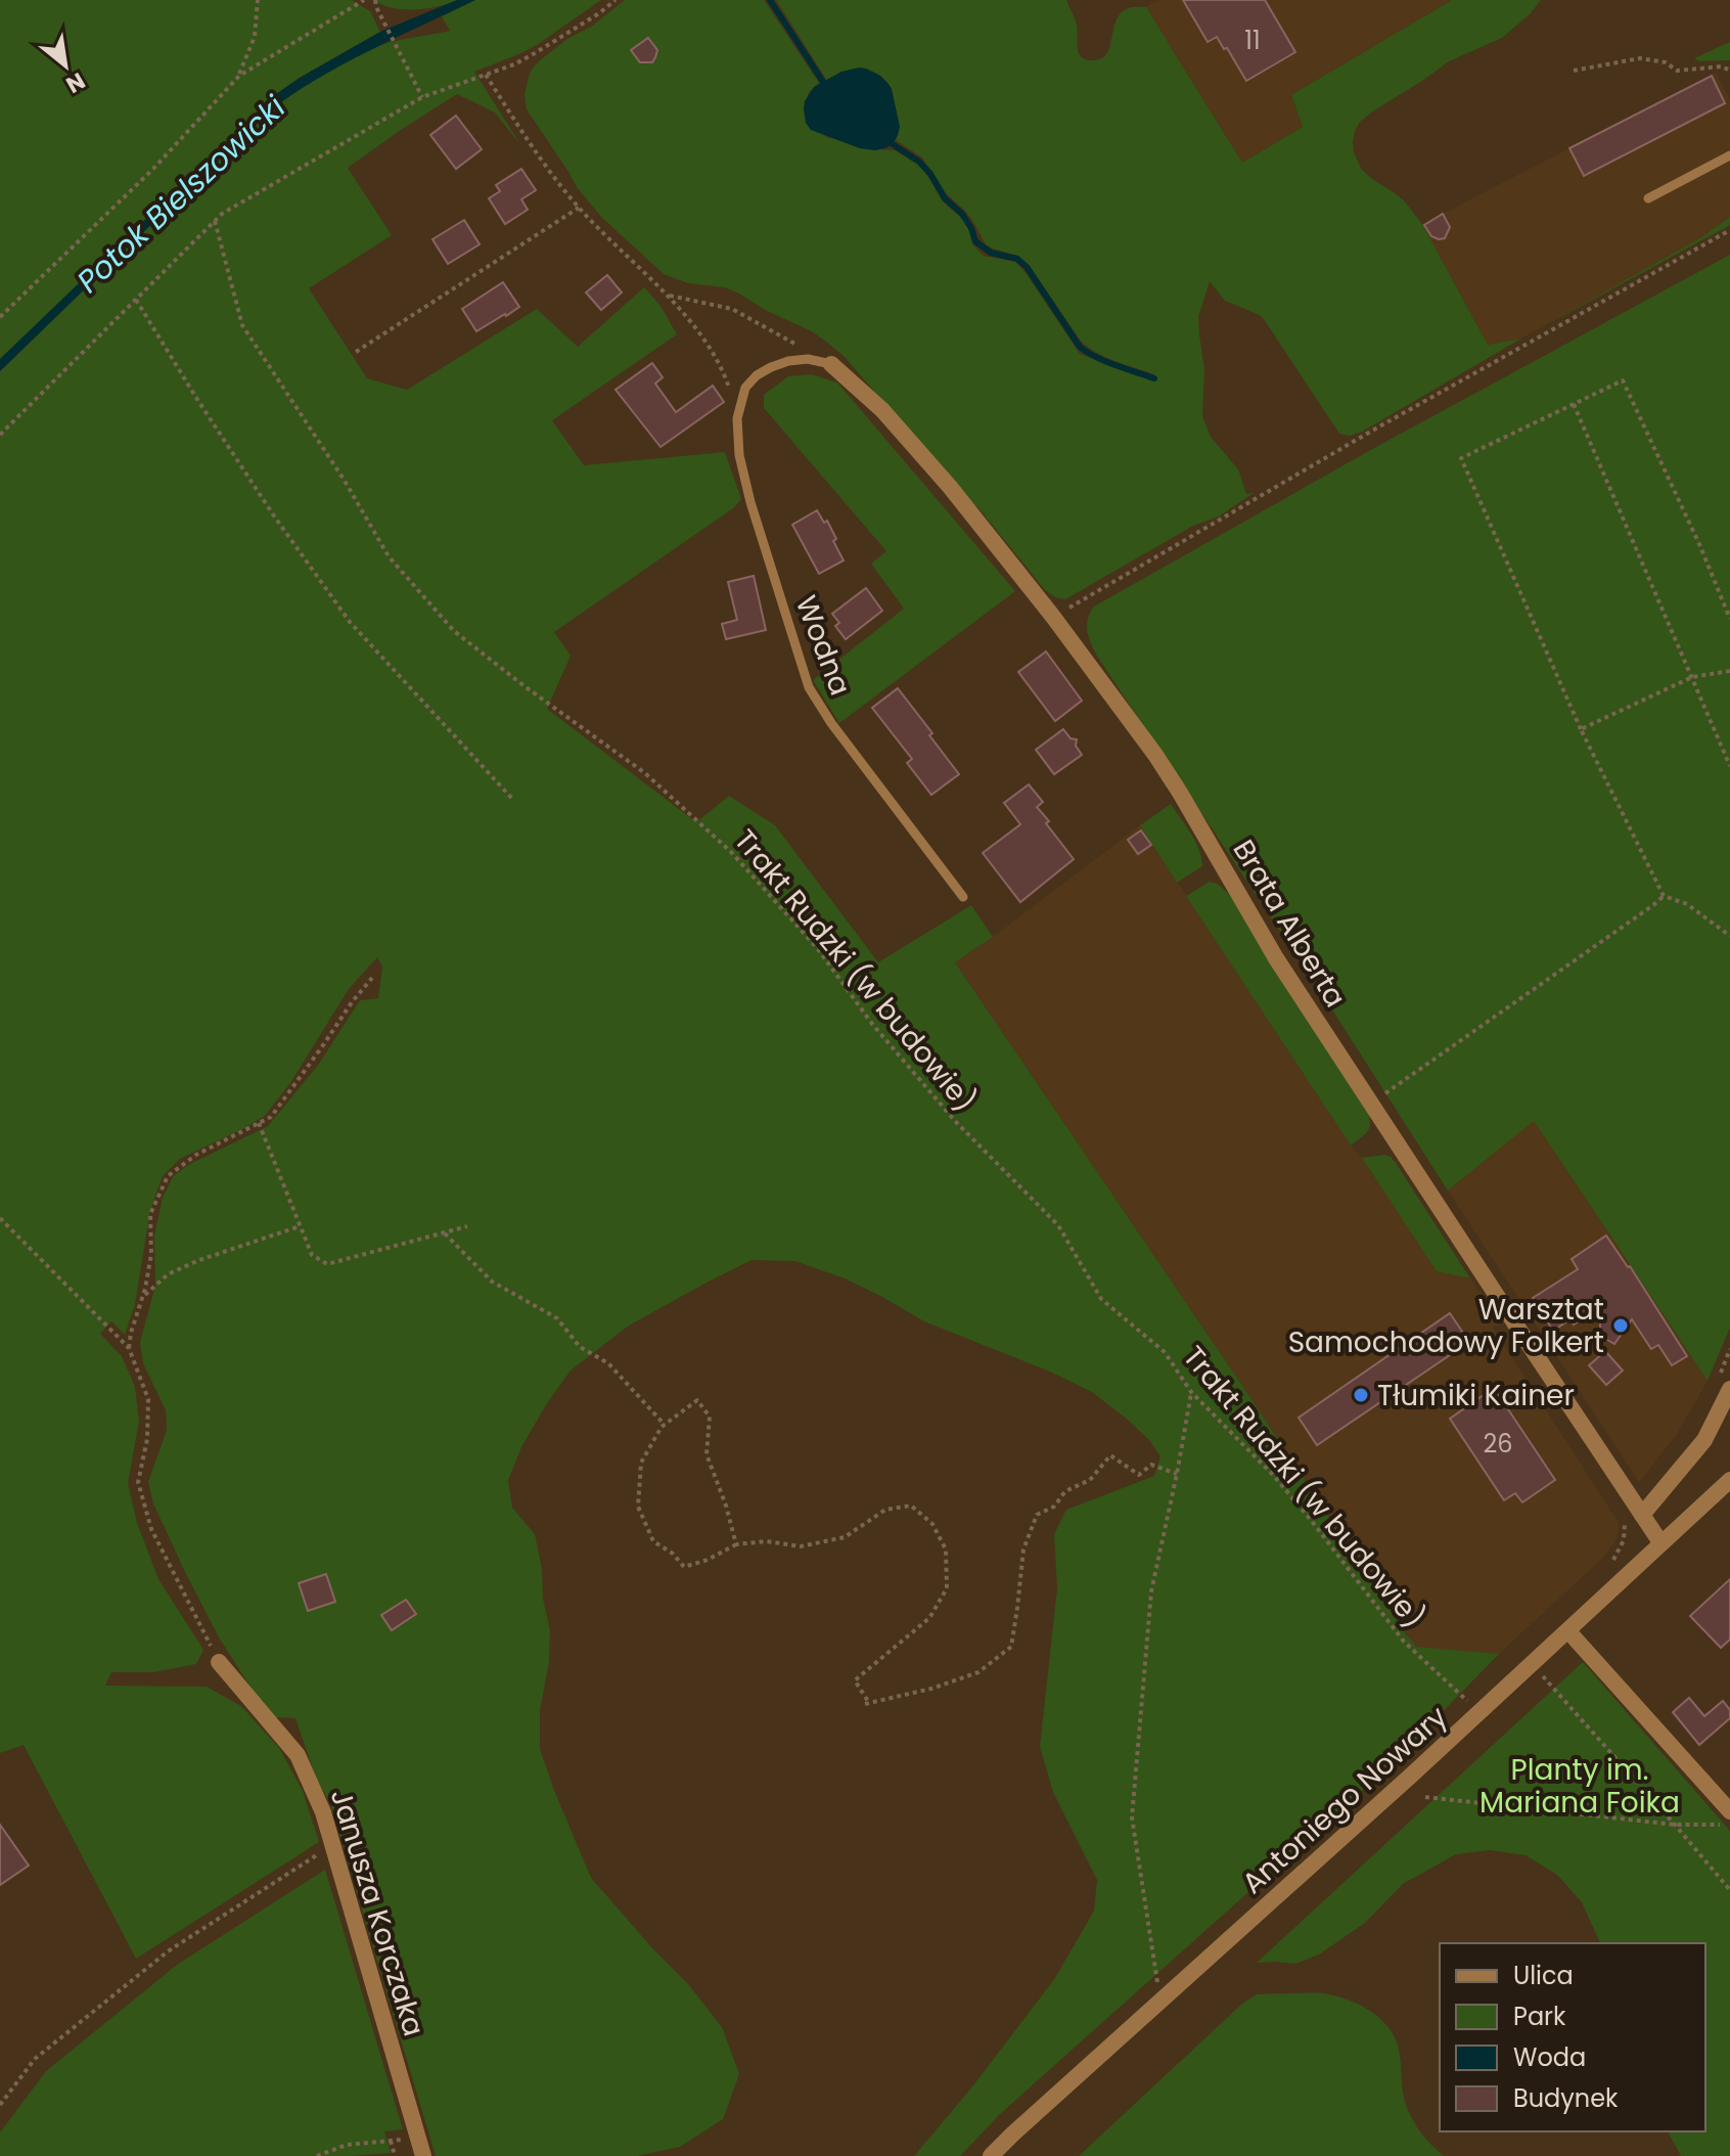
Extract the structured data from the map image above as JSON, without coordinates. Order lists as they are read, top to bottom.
{
  "streets": {
    "street": ["Brata Alberta", "Antoniego Nowary", "Janusza Korczaka"],
    "lane": ["Wodna"],
    "path": ["Trakt Rudzki (w budowie)"]
  },
  "crossings": [
    ["Wodna", "Brata Alberta"],
    ["Brata Alberta", "Antoniego Nowary"]
  ],
  "water": ["Potok Bielszowicki"],
  "parks": ["Planty im. Mariana Foika"],
  "places": ["Warsztat Samochodowy Folkert", "Tłumiki Kainer"],
  "house_numbers": ["11", "26"],
  "legend": [
    "Ulica",
    "Park",
    "Woda",
    "Budynek"
  ],
  "north": "bottom right"
}
